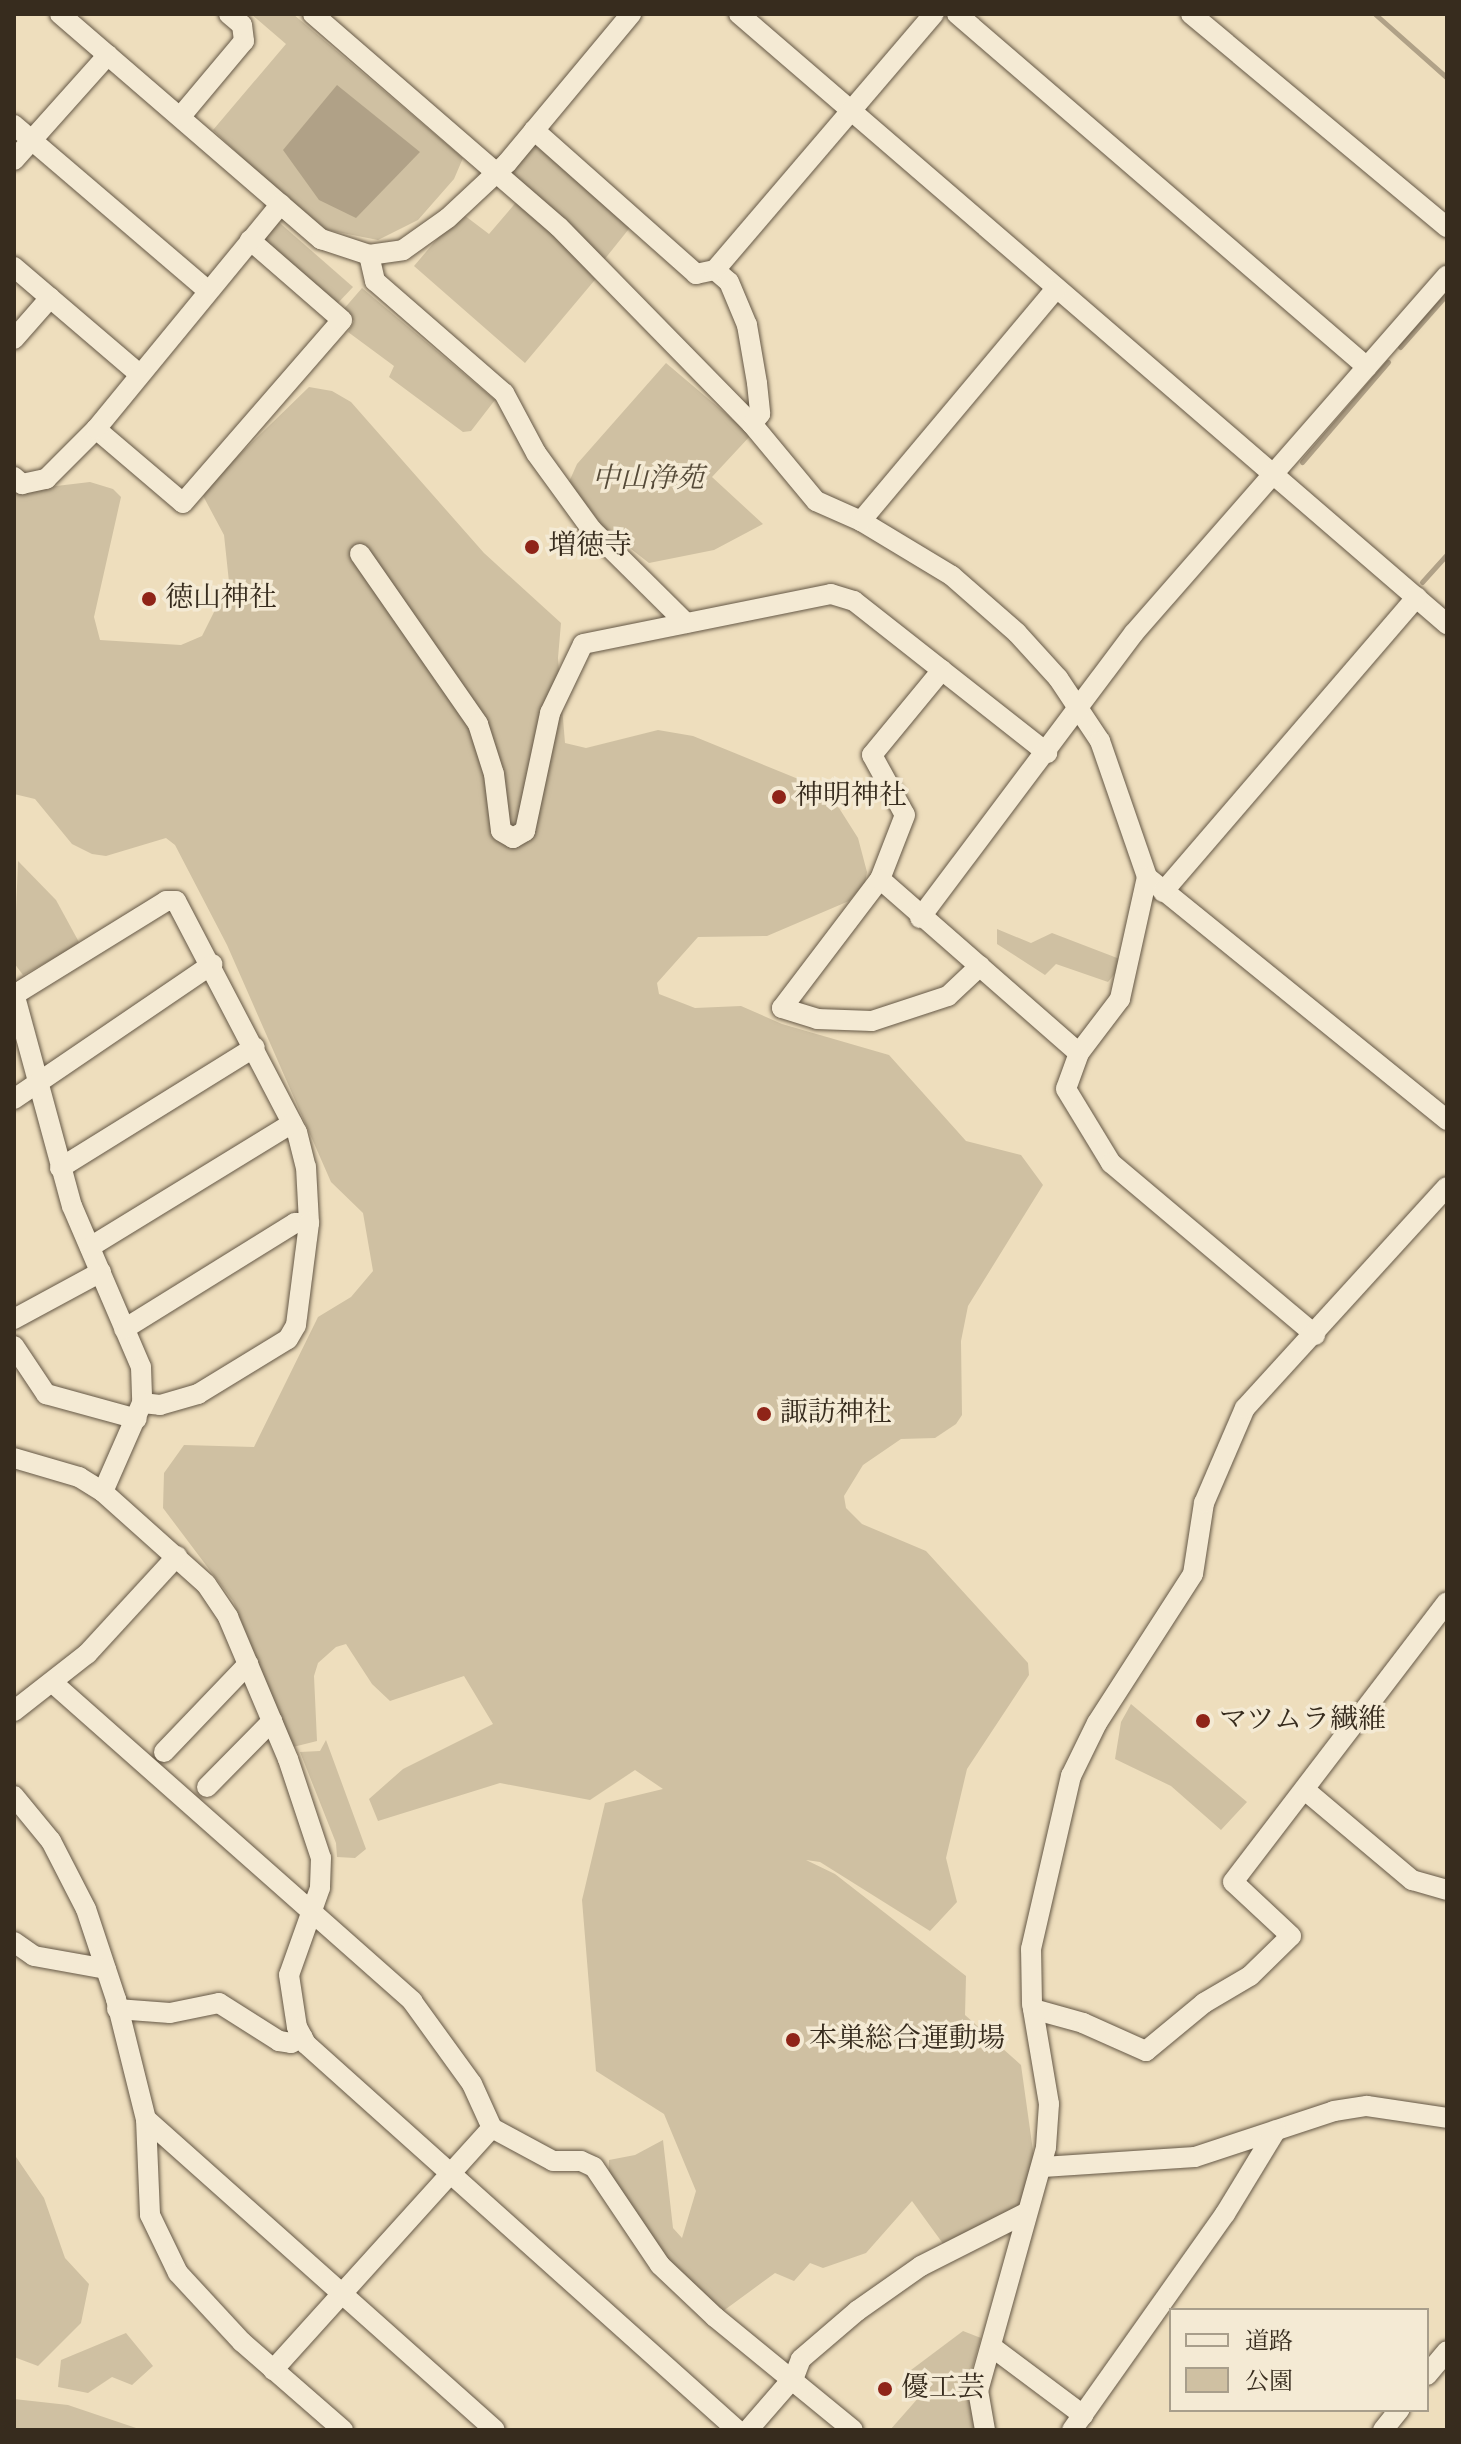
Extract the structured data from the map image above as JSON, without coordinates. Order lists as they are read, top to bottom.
{
  "parks": ["中山浄苑"],
  "places": [
    "増徳寺",
    "徳山神社",
    "神明神社",
    "諏訪神社",
    "マツムラ繊維",
    "本巣総合運動場",
    "優工芸"
  ],
  "legend": ["道路", "公園"]
}
